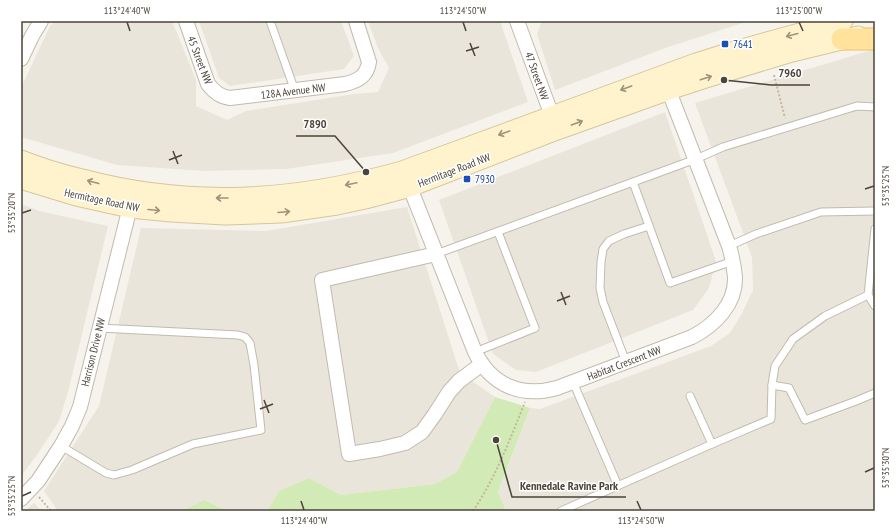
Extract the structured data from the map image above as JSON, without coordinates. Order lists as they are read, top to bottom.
{
  "streets": {
    "street": [
      "45 Street NW",
      "47 Street NW",
      "128A Avenue NW",
      "Hermitage Road NW",
      "Harrison Drive NW",
      "Habitat Crescent NW"
    ]
  },
  "crossings": [
    ["45 Street NW", "128A Avenue NW"],
    ["47 Street NW", "Hermitage Road NW"],
    ["Hermitage Road NW", "Harrison Drive NW"],
    ["Hermitage Road NW", "Habitat Crescent NW"]
  ],
  "places": {
    "transit": ["7641", "7930"],
    "other": ["7960", "7890", "Kennedale Ravine Park"]
  },
  "coordinates": [
    "113°24'40\"W",
    "113°24'50\"W",
    "113°25'00\"W",
    "53°35'25\"N",
    "53°35'20\"N",
    "53°35'30\"N"
  ]
}
